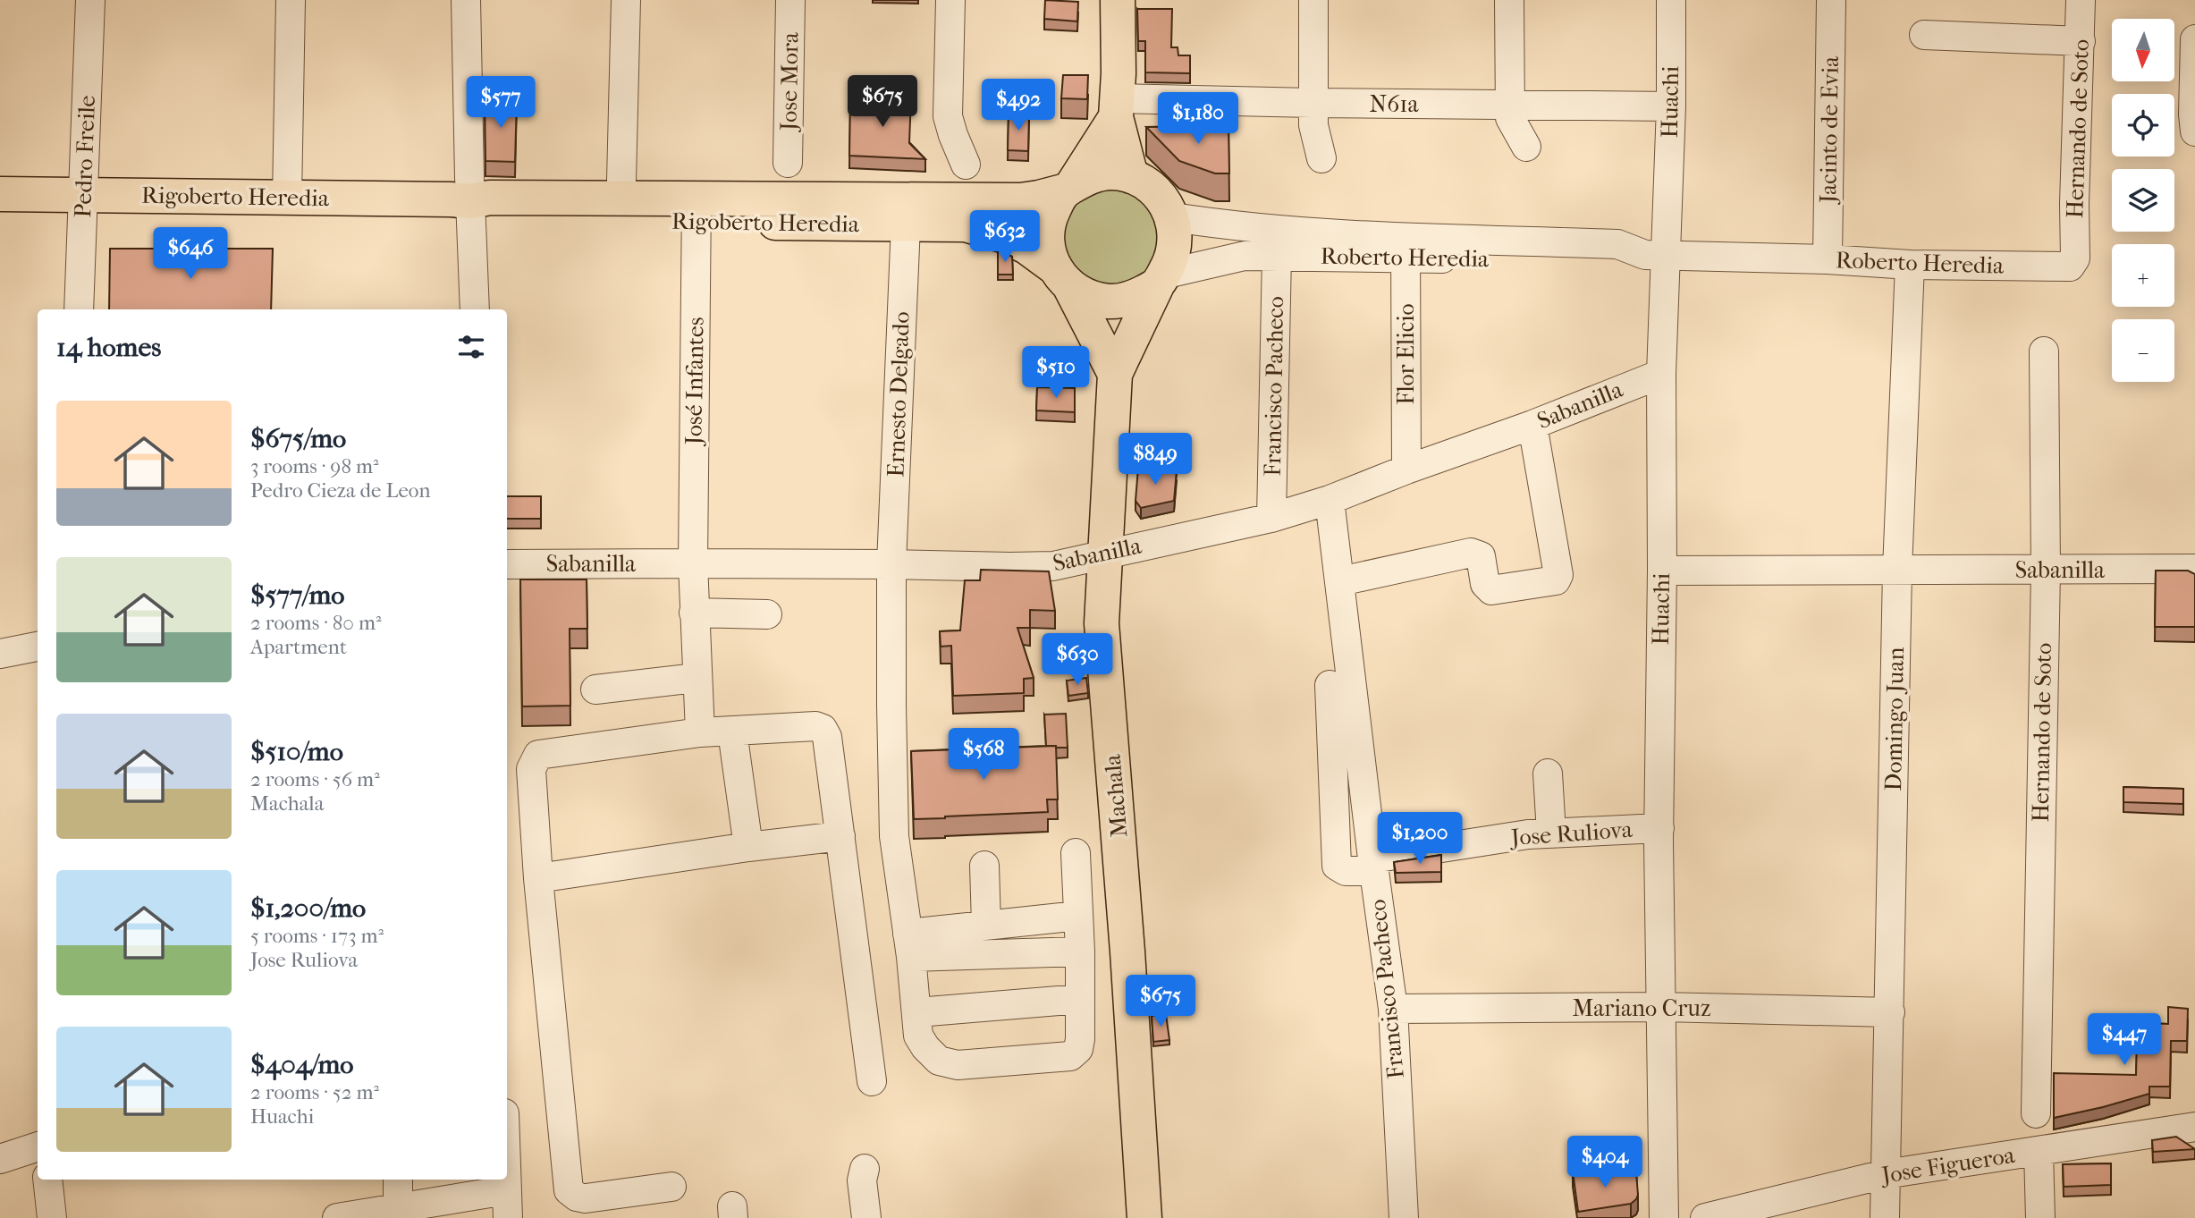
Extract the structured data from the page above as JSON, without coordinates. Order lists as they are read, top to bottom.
{
  "streets": {
    "main road": ["Rigoberto Heredia", "Machala"],
    "street": [
      "Jose Mora",
      "Huachi",
      "N61a",
      "Hernando de Soto",
      "Jacinto de Evia",
      "Pedro Freile",
      "Roberto Heredia",
      "Flor Elicio",
      "José Infantes",
      "Francisco Pacheco",
      "Ernesto Delgado",
      "Sabanilla",
      "Domingo Juan",
      "Jose Ruliova",
      "Mariano Cruz",
      "Jose Figueroa"
    ]
  },
  "crossings": [
    ["Huachi", "N61a"],
    ["Huachi", "Roberto Heredia"],
    ["Huachi", "Sabanilla"],
    ["Huachi", "Jose Ruliova"],
    ["Huachi", "Mariano Cruz"],
    ["Hernando de Soto", "Roberto Heredia"],
    ["Hernando de Soto", "Sabanilla"],
    ["Jacinto de Evia", "Roberto Heredia"],
    ["Pedro Freile", "Rigoberto Heredia"],
    ["Rigoberto Heredia", "Roberto Heredia"],
    ["Rigoberto Heredia", "José Infantes"],
    ["Rigoberto Heredia", "Ernesto Delgado"],
    ["Rigoberto Heredia", "Machala"],
    ["Roberto Heredia", "Flor Elicio"],
    ["Roberto Heredia", "Francisco Pacheco"],
    ["Roberto Heredia", "Domingo Juan"],
    ["Roberto Heredia", "Machala"],
    ["Flor Elicio", "Sabanilla"],
    ["José Infantes", "Sabanilla"],
    ["Francisco Pacheco", "Sabanilla"],
    ["Francisco Pacheco", "Jose Ruliova"],
    ["Francisco Pacheco", "Mariano Cruz"],
    ["Ernesto Delgado", "Sabanilla"],
    ["Sabanilla", "Domingo Juan"],
    ["Sabanilla", "Machala"],
    ["Domingo Juan", "Mariano Cruz"],
    ["Domingo Juan", "Jose Figueroa"]
  ],
  "north": "bottom",
  "page": {
    "map_buttons": ["+", "−"],
    "price": [
      "$675",
      "$577",
      "$492",
      "$1,180",
      "$632",
      "$646",
      "$510",
      "$849",
      "$630",
      "$568",
      "$1,200",
      "$675",
      "$447",
      "$404"
    ],
    "heading": "14 homes",
    "list": [
      {
        "name": "$675/mo",
        "note": "3 rooms · 98 m² · Pedro Cieza de Leon"
      },
      {
        "name": "$577/mo",
        "note": "2 rooms · 80 m² · Apartment"
      },
      {
        "name": "$510/mo",
        "note": "2 rooms · 56 m² · Machala"
      },
      {
        "name": "$1,200/mo",
        "note": "5 rooms · 173 m² · Jose Ruliova"
      },
      {
        "name": "$404/mo",
        "note": "2 rooms · 52 m² · Huachi"
      }
    ]
  }
}
